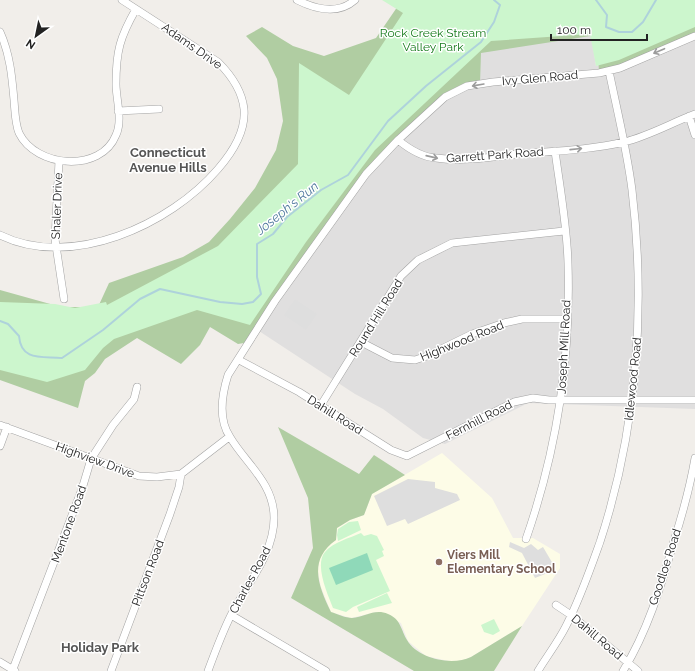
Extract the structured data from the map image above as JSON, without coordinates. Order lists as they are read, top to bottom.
{
  "streets": {
    "street": [
      "Adams Drive",
      "Ivy Glen Road",
      "Garrett Park Road",
      "Shaler Drive",
      "Round Hill Road",
      "Highwood Road",
      "Joseph Mill Road",
      "Idlewood Road",
      "Dahill Road",
      "Fernhill Road",
      "Highview Drive",
      "Mentone Road",
      "Goodloe Road",
      "Pittson Road",
      "Charles Road"
    ]
  },
  "crossings": [
    ["Adams Drive", "Shaler Drive"],
    ["Ivy Glen Road", "Garrett Park Road"],
    ["Ivy Glen Road", "Idlewood Road"],
    ["Garrett Park Road", "Joseph Mill Road"],
    ["Garrett Park Road", "Idlewood Road"],
    ["Round Hill Road", "Highwood Road"],
    ["Round Hill Road", "Joseph Mill Road"],
    ["Round Hill Road", "Dahill Road"],
    ["Highwood Road", "Joseph Mill Road"],
    ["Joseph Mill Road", "Fernhill Road"],
    ["Idlewood Road", "Dahill Road"],
    ["Idlewood Road", "Fernhill Road"],
    ["Dahill Road", "Fernhill Road"],
    ["Dahill Road", "Goodloe Road"],
    ["Dahill Road", "Charles Road"],
    ["Highview Drive", "Mentone Road"],
    ["Highview Drive", "Pittson Road"]
  ],
  "one_way": ["Ivy Glen Road", "Garrett Park Road"],
  "districts": ["Connecticut Avenue Hills", "Holiday Park"],
  "water": ["Joseph's Run"],
  "parks": ["Rock Creek Stream Valley Park"],
  "places": ["Viers Mill Elementary School"],
  "scale_bar": "100 m",
  "north": "bottom left"
}
